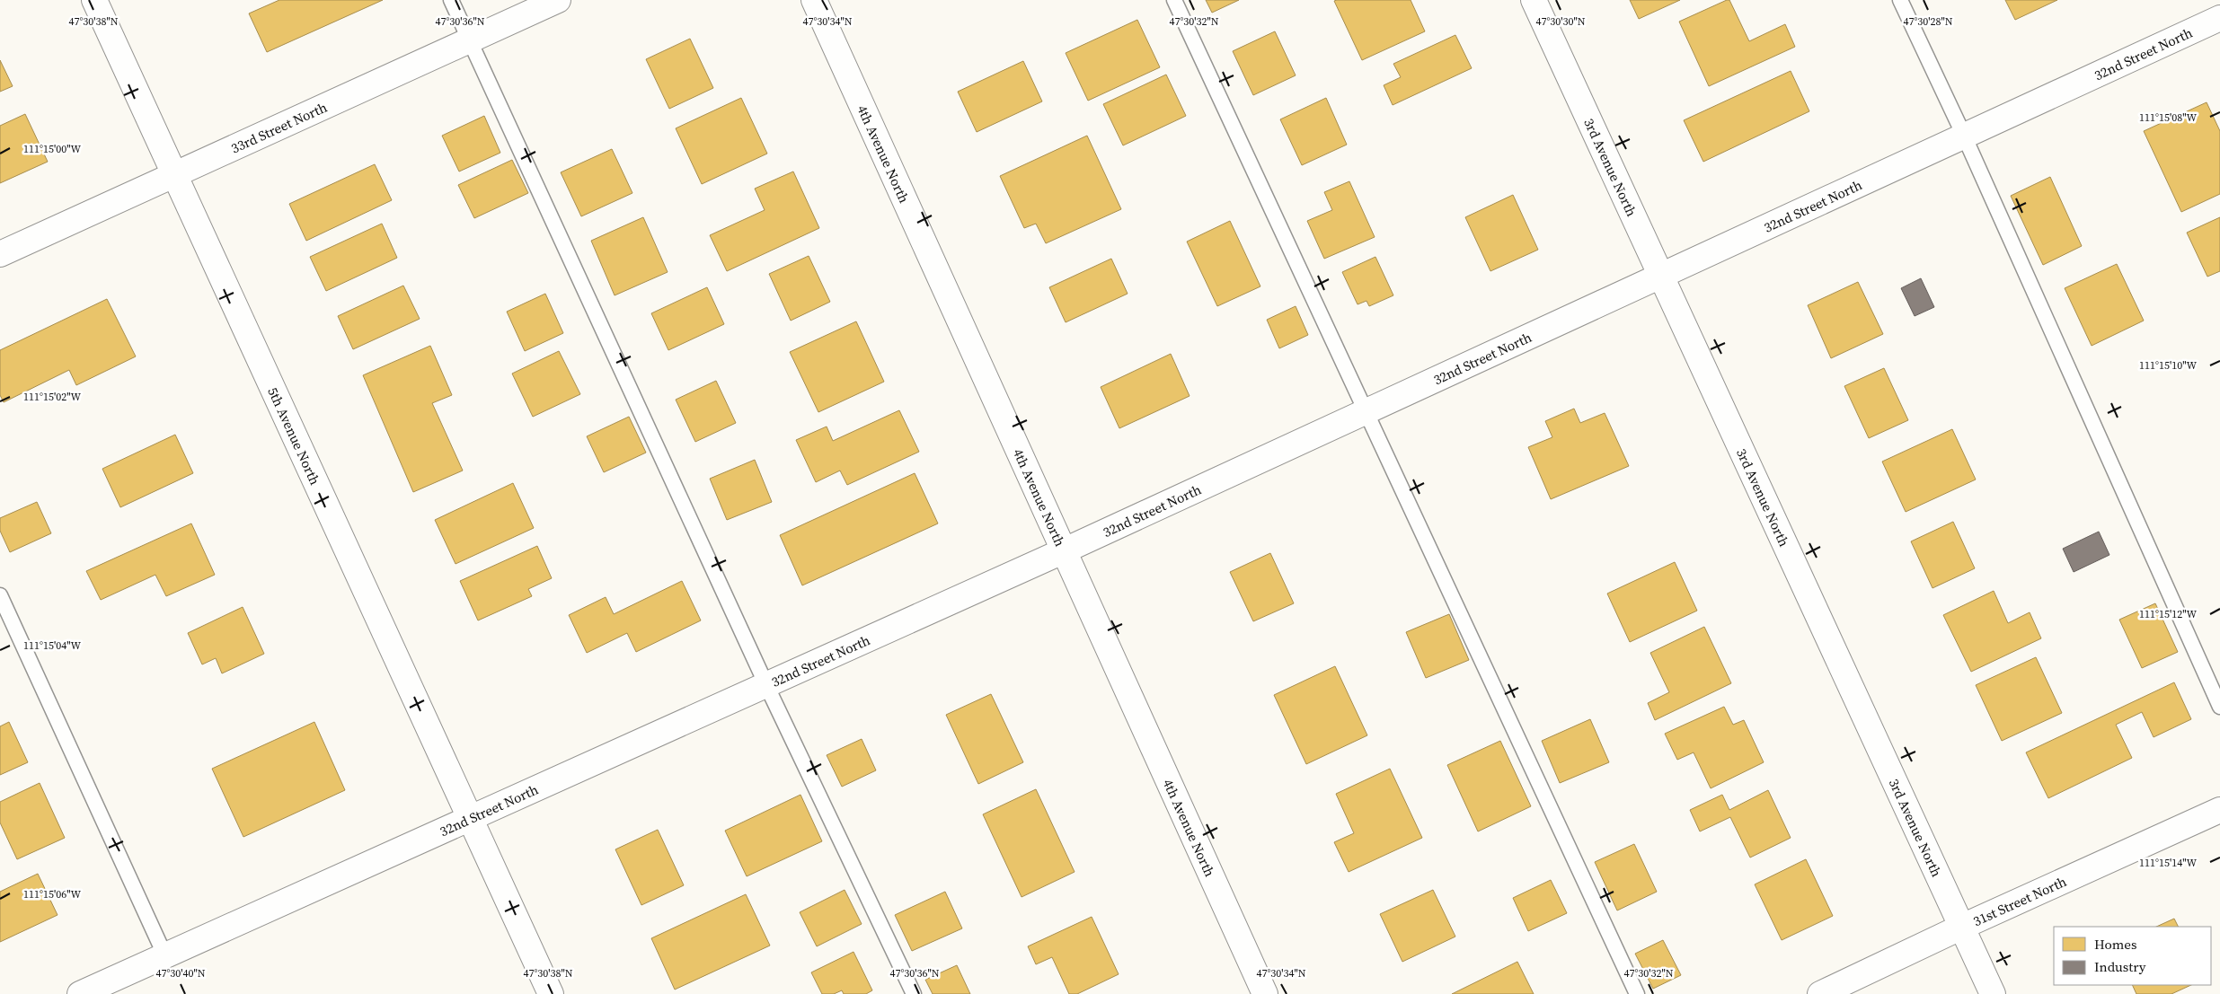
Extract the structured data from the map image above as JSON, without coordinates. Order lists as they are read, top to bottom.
{
  "streets": {
    "street": [
      "32nd Street North",
      "33rd Street North",
      "4th Avenue North",
      "3rd Avenue North",
      "5th Avenue North",
      "31st Street North"
    ]
  },
  "crossings": [
    ["32nd Street North", "4th Avenue North"],
    ["32nd Street North", "3rd Avenue North"],
    ["32nd Street North", "5th Avenue North"],
    ["33rd Street North", "5th Avenue North"],
    ["3rd Avenue North", "31st Street North"]
  ],
  "legend": ["Homes", "Industry"],
  "coordinates": [
    "47°30'32\"N",
    "47°30'28\"N",
    "47°30'38\"N",
    "47°30'36\"N",
    "47°30'34\"N",
    "47°30'30\"N",
    "111°15'08\"W",
    "111°15'00\"W",
    "111°15'10\"W",
    "111°15'02\"W",
    "111°15'12\"W",
    "111°15'04\"W",
    "111°15'14\"W",
    "111°15'06\"W",
    "47°30'40\"N"
  ]
}
